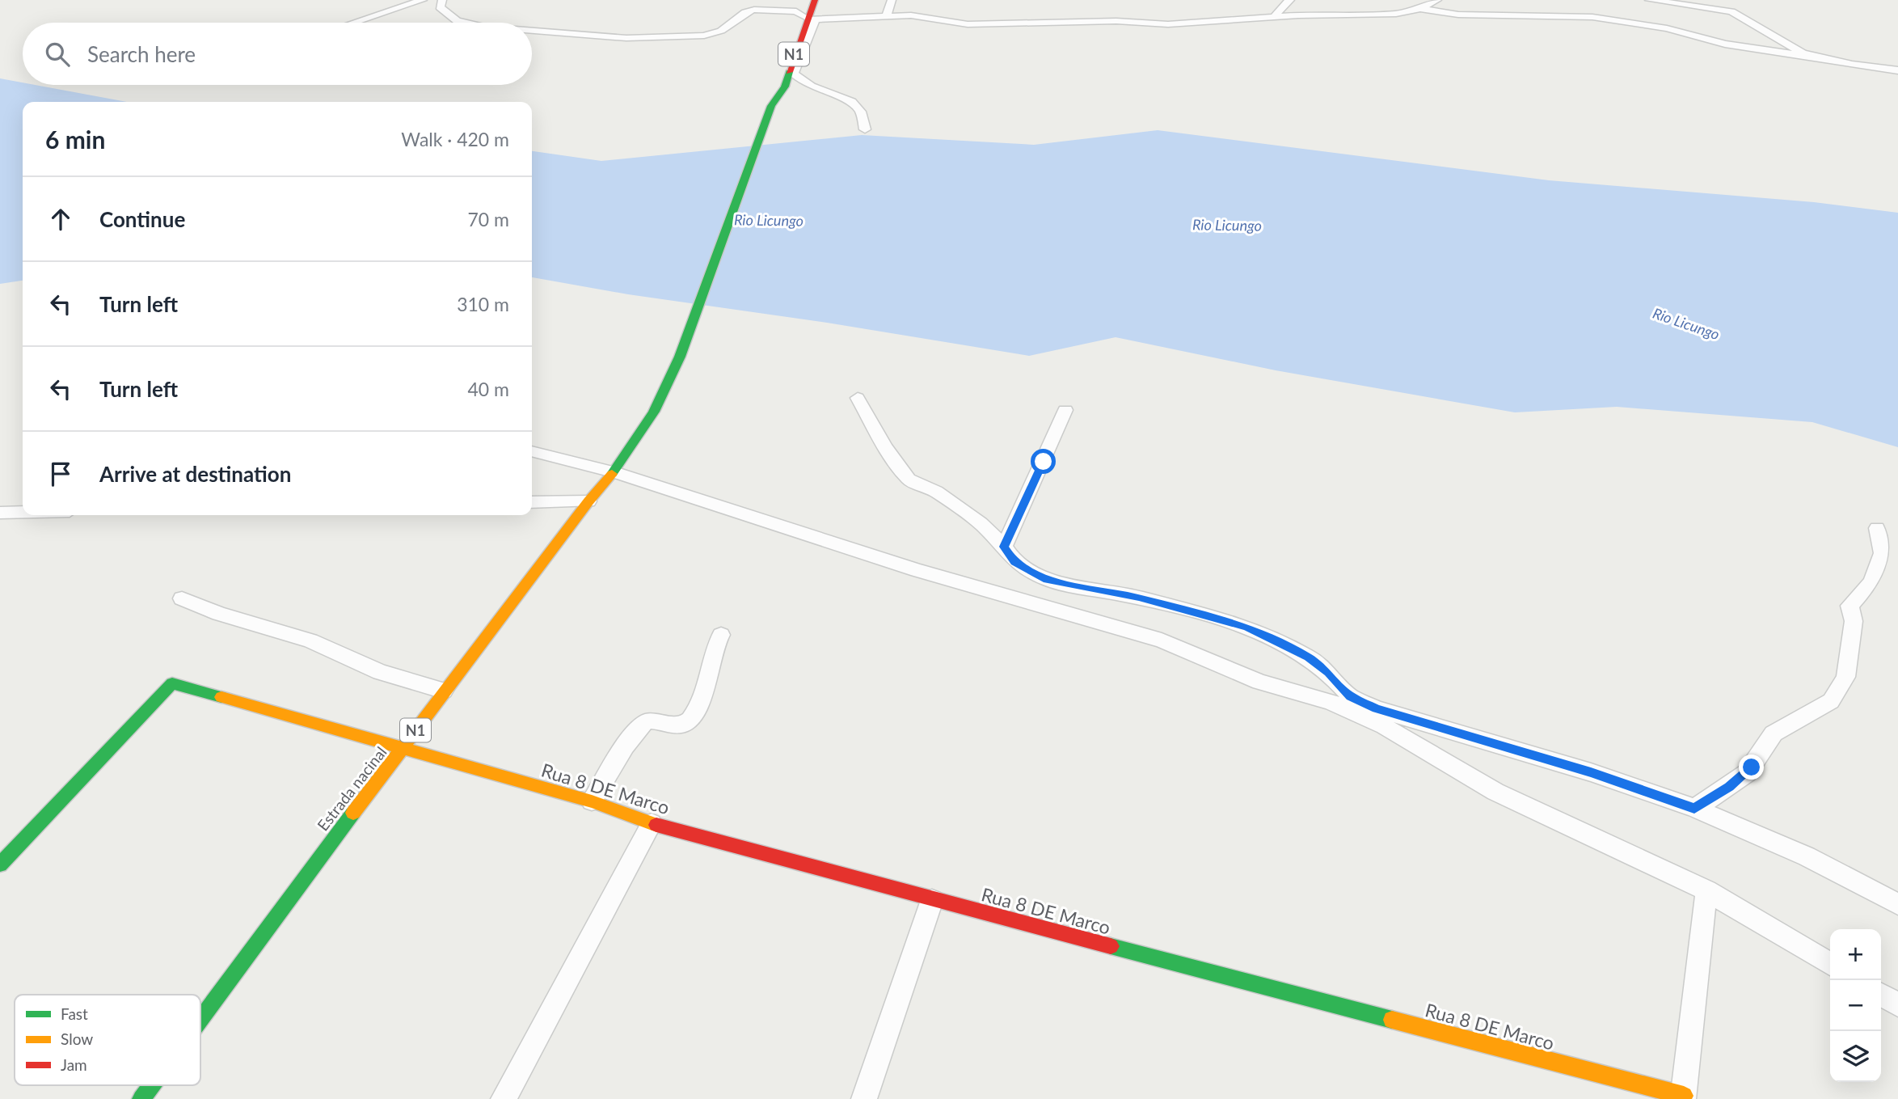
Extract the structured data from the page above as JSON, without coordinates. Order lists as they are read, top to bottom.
{
  "streets": {
    "main road": ["N1", "Estrada nacinal", "Rua 8 DE Marco"]
  },
  "crossings": [
    ["N1", "Estrada nacinal"],
    ["Estrada nacinal", "Rua 8 DE Marco"]
  ],
  "water": ["Rio Licungo"],
  "legend": ["Fast", "Slow", "Jam"],
  "page": {
    "search": "Search here",
    "heading": ["6 min", "Walk · 420 m"],
    "list": [
      ["Continue", "70 m"],
      ["Turn left", "310 m"],
      ["Turn left", "40 m"],
      "Arrive at destination"
    ],
    "map_buttons": ["+", "−"]
  }
}
